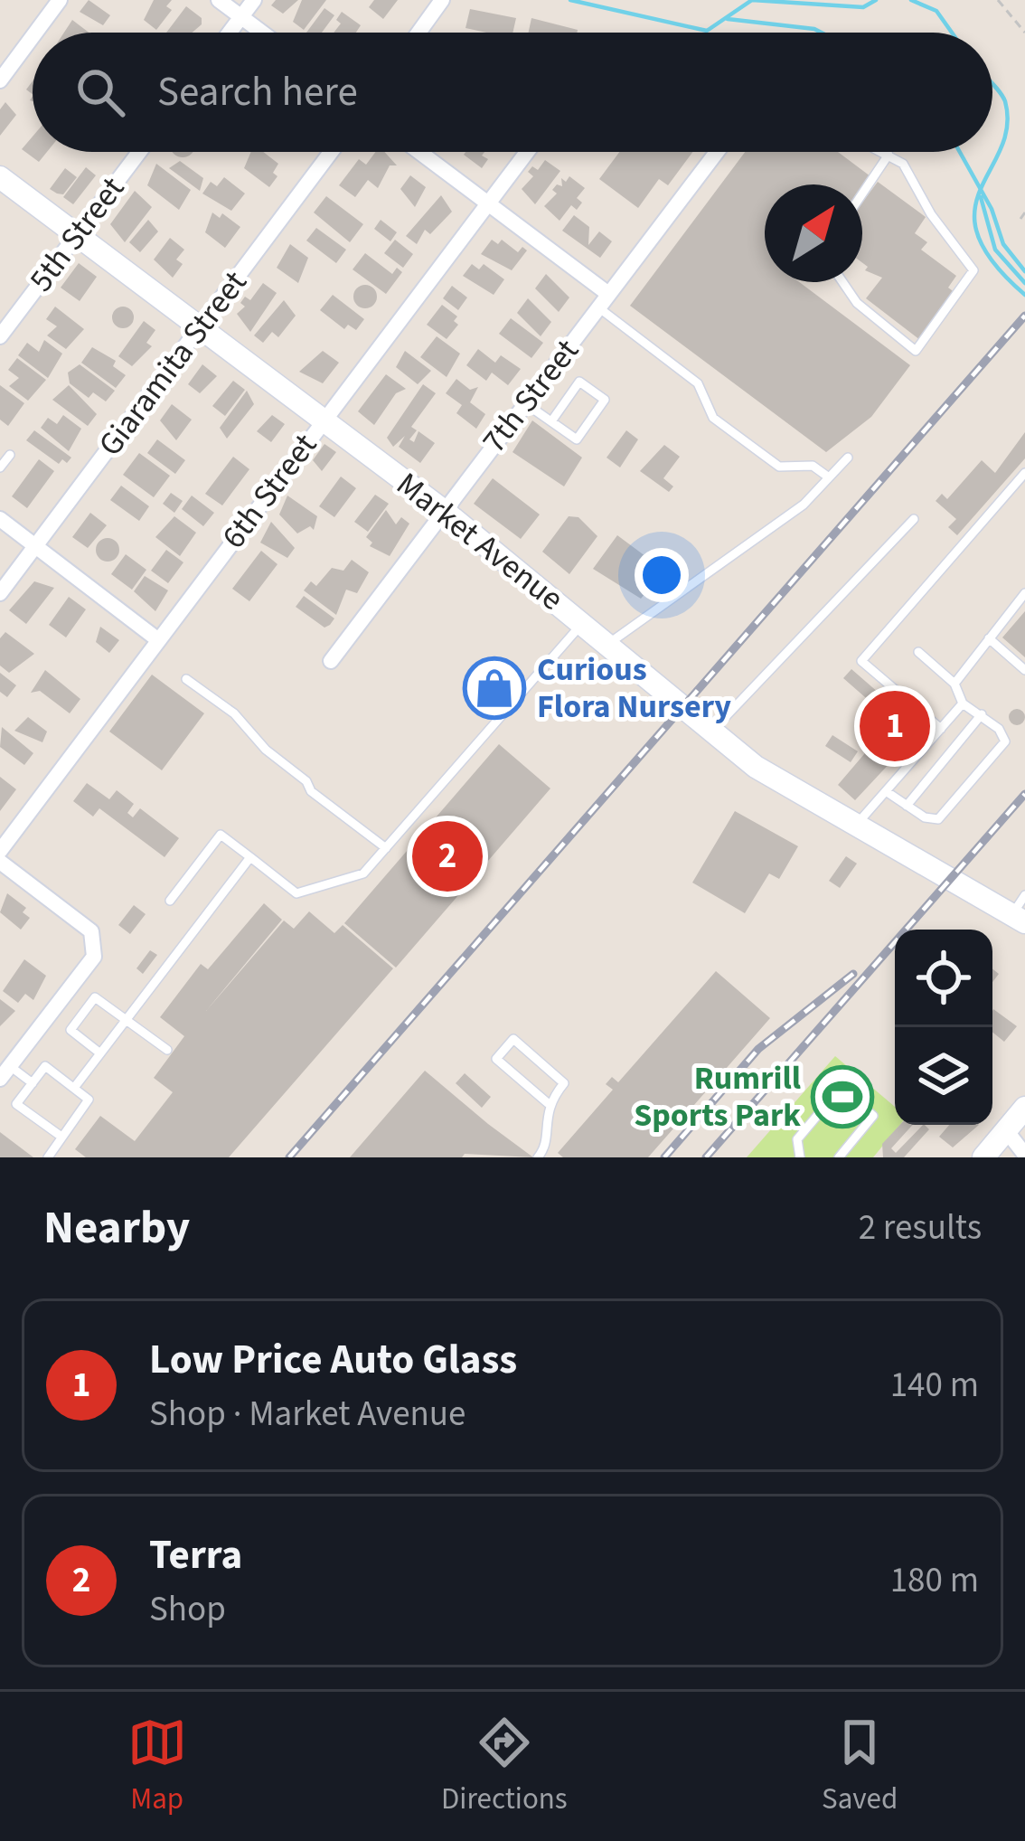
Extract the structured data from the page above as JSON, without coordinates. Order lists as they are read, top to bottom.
{
  "streets": {
    "street": [
      "5th Street",
      "Giaramita Street",
      "7th Street",
      "6th Street",
      "Market Avenue"
    ]
  },
  "crossings": [
    ["5th Street", "Market Avenue"],
    ["Giaramita Street", "Market Avenue"],
    ["7th Street", "Market Avenue"],
    ["6th Street", "Market Avenue"]
  ],
  "places": {
    "shop": ["Curious Flora Nursery"],
    "sports": ["Rumrill Sports Park"]
  },
  "north": "top right",
  "page": {
    "search": "Search here",
    "pins": ["1", "2"],
    "heading": ["Nearby", "2 results"],
    "list": [
      {
        "mark": "1",
        "name": "Low Price Auto Glass",
        "note": "Shop · Market Avenue",
        "value": "140 m"
      },
      {
        "mark": "2",
        "name": "Terra",
        "note": "Shop",
        "value": "180 m"
      }
    ],
    "nav": ["Map", "Directions", "Saved"]
  }
}
